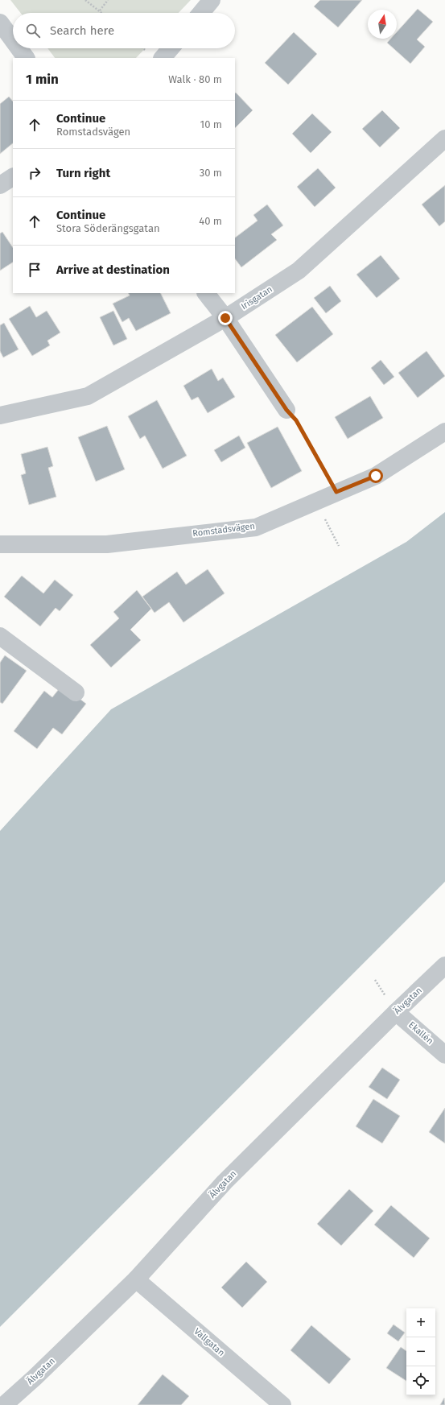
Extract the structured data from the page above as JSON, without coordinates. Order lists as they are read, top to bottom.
{
  "streets": {
    "street": [
      "Irisgatan",
      "Romstadsvägen",
      "Älvgatan",
      "Ekallén",
      "Vallgatan"
    ]
  },
  "crossings": [
    ["Älvgatan", "Ekallén"],
    ["Älvgatan", "Vallgatan"]
  ],
  "north": "top",
  "page": {
    "search": "Search here",
    "heading": ["1 min", "Walk · 80 m"],
    "list": [
      ["Continue", "Romstadsvägen", "10 m"],
      ["Turn right", "30 m"],
      ["Continue", "Stora Söderängsgatan", "40 m"],
      "Arrive at destination"
    ],
    "map_buttons": ["+", "−"]
  }
}
